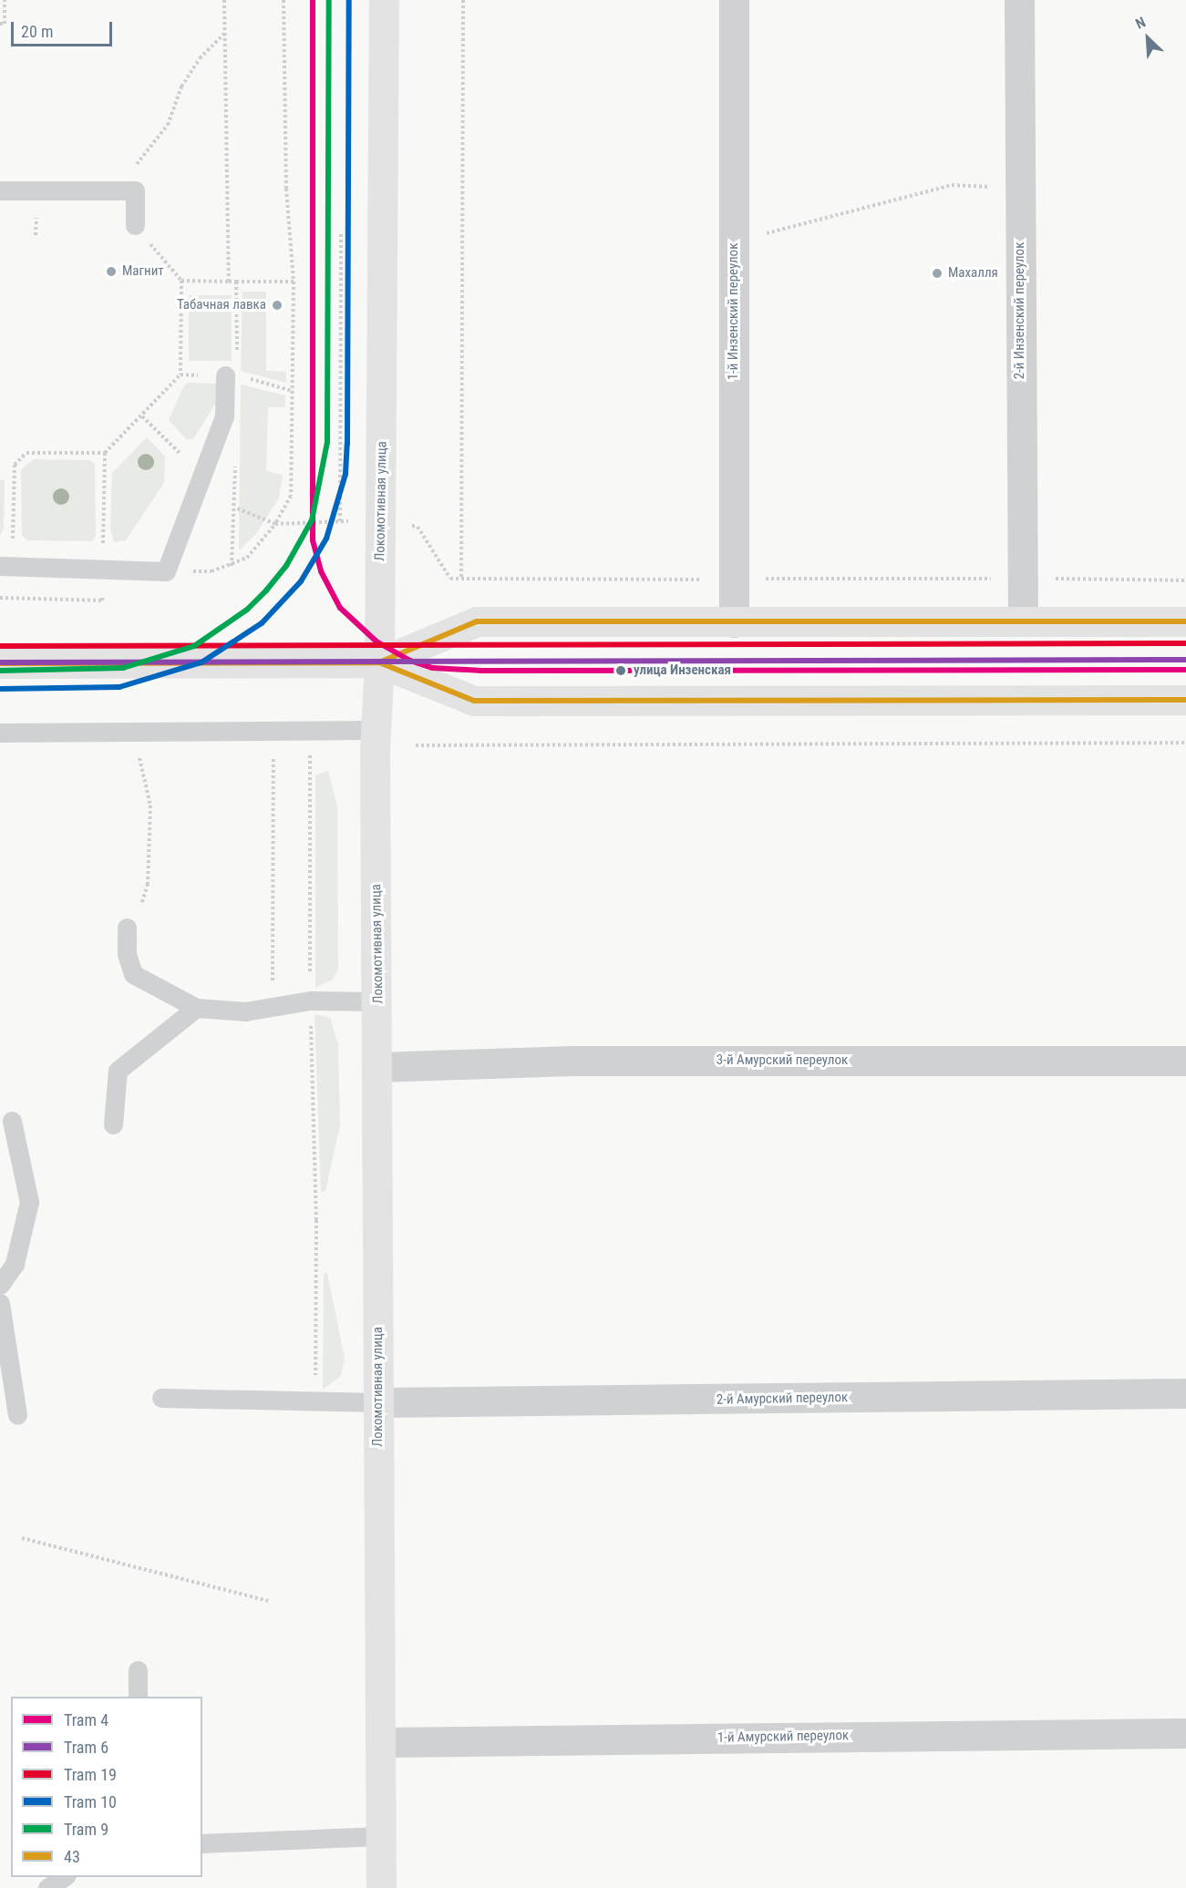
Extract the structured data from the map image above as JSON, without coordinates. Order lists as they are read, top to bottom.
{
  "streets": {
    "main road": ["Локомотивная улица"],
    "street": [
      "2-й Инзенский переулок",
      "1-й Инзенский переулок",
      "3-й Амурский переулок",
      "2-й Амурский переулок",
      "1-й Амурский переулок"
    ]
  },
  "crossings": [
    ["Локомотивная улица", "3-й Амурский переулок"],
    ["Локомотивная улица", "2-й Амурский переулок"],
    ["Локомотивная улица", "1-й Амурский переулок"]
  ],
  "places": [
    "Магнит",
    "Махалля",
    "Табачная лавка",
    "улица Инзенская"
  ],
  "lines": [
    "tram line 4",
    "tram line 10",
    "tram line 9",
    "transit line 43",
    "tram line 19",
    "tram line 6"
  ],
  "legend": [
    "Tram 4",
    "Tram 6",
    "Tram 19",
    "Tram 10",
    "Tram 9",
    "43"
  ],
  "scale_bar": "20 m",
  "north": "top left"
}
